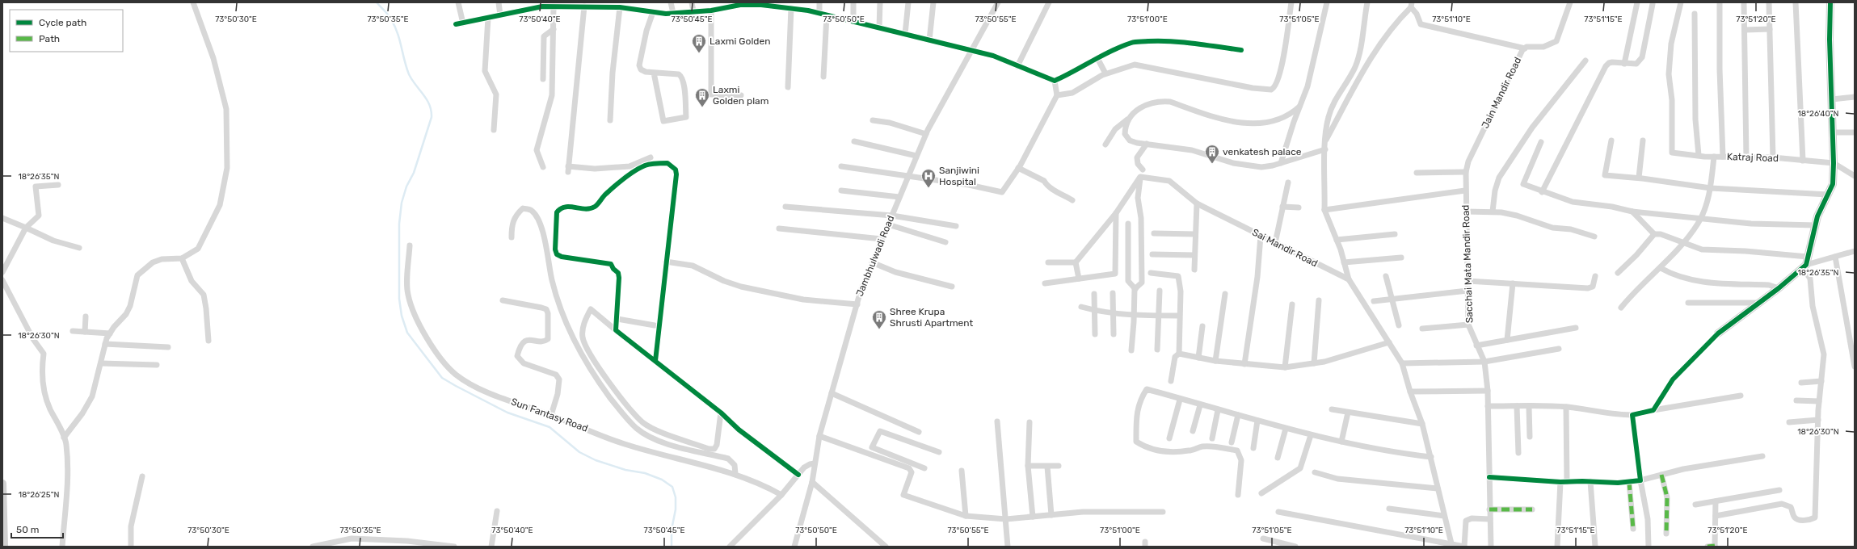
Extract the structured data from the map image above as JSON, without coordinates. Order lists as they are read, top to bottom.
{
  "streets": {
    "street": [
      "Jain Mandir Road",
      "Katraj Road",
      "Sai Mandir Road",
      "Jambhulwadi Road",
      "Sacchai Mata Mandir Road",
      "Sun Fantasy Road"
    ]
  },
  "crossings": [
    ["Jain Mandir Road", "Sacchai Mata Mandir Road"]
  ],
  "places": {
    "building": [
      "Laxmi Golden",
      "Laxmi Golden plam",
      "venkatesh palace",
      "Shree Krupa Shrusti Apartment"
    ],
    "hospital": ["Sanjiwini Hospital"]
  },
  "legend": ["Cycle path", "Path"],
  "scale_bar": "50 m",
  "coordinates": [
    "73°50'30\"E",
    "73°50'35\"E",
    "73°50'40\"E",
    "73°50'45\"E",
    "73°50'50\"E",
    "73°50'55\"E",
    "73°51'00\"E",
    "73°51'05\"E",
    "73°51'10\"E",
    "73°51'15\"E",
    "73°51'20\"E",
    "18°26'40\"N",
    "18°26'35\"N",
    "18°26'30\"N",
    "18°26'25\"N"
  ]
}
